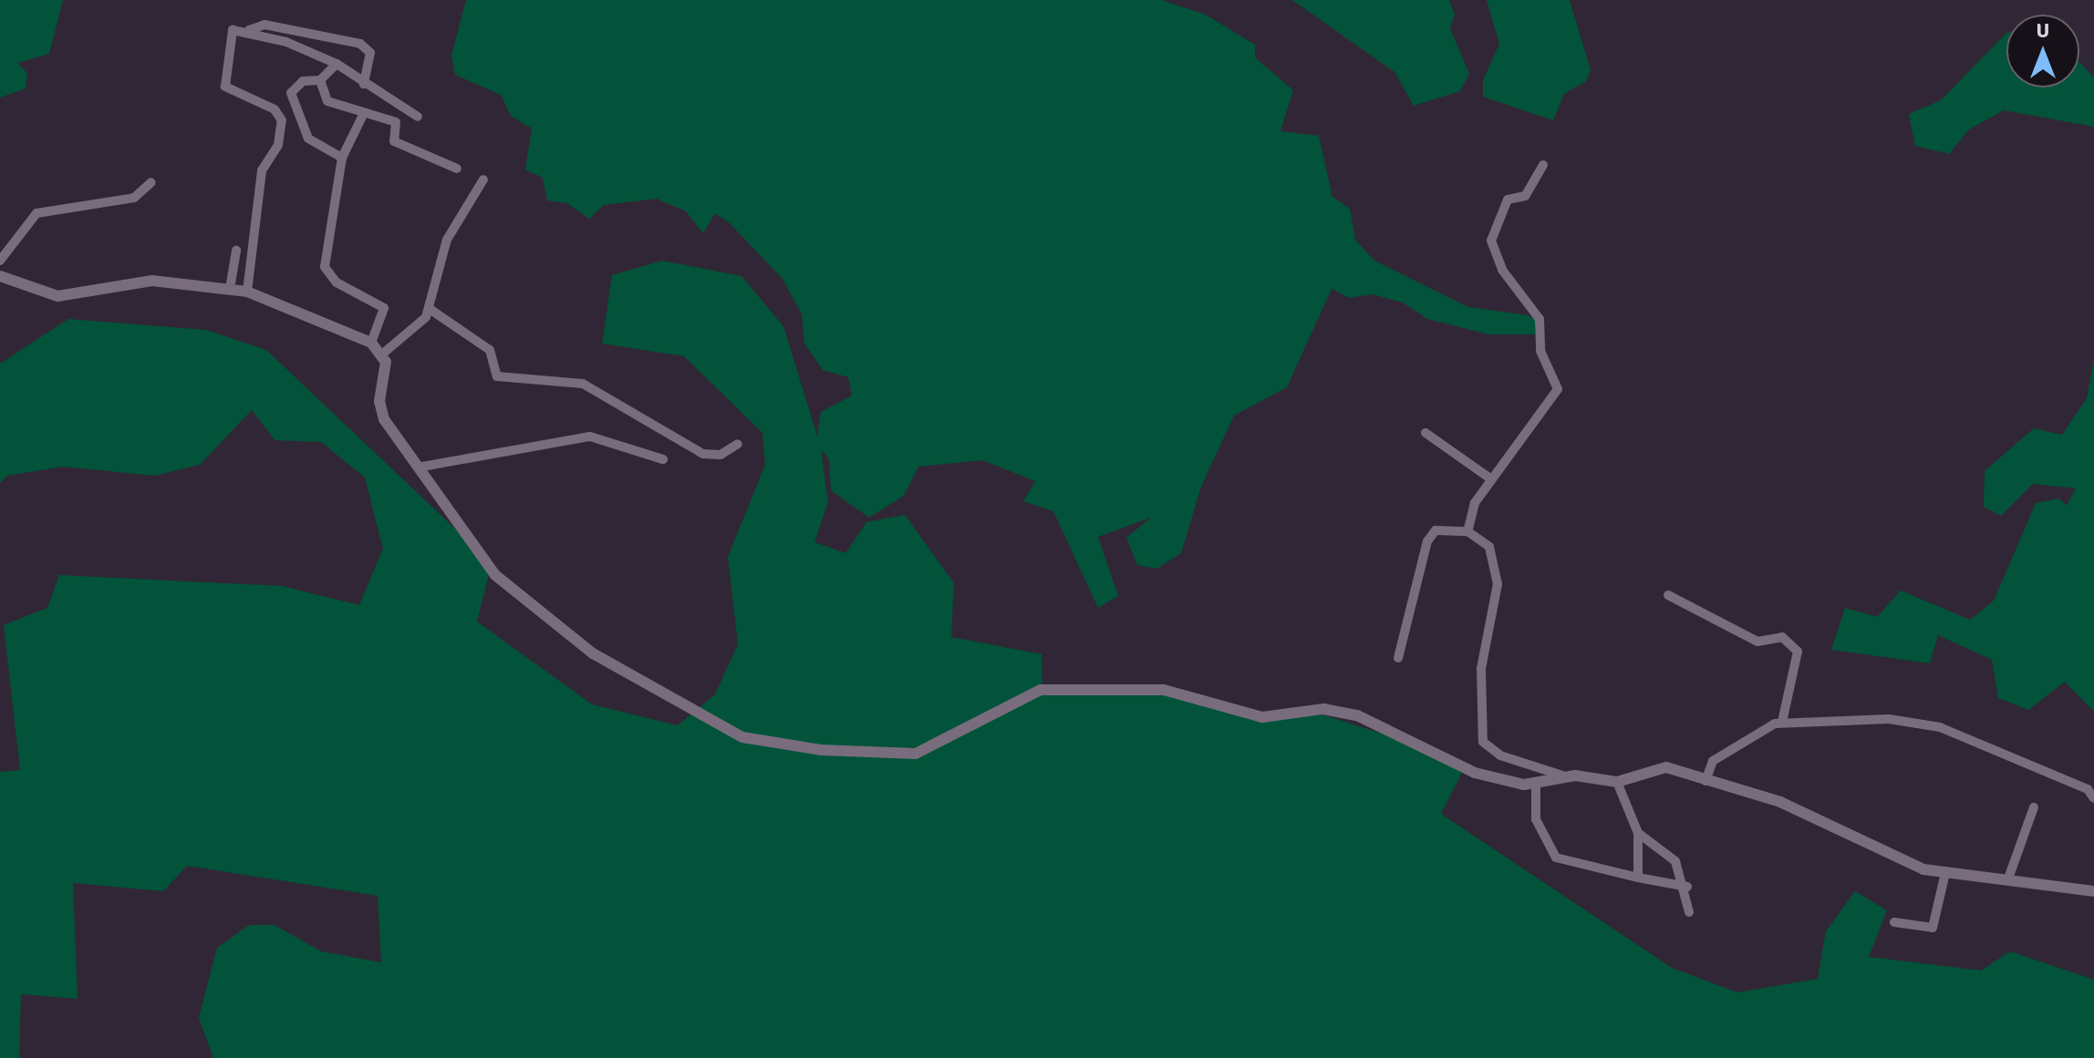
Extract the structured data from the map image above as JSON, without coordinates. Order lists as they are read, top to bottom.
{
  "north": "top"
}
